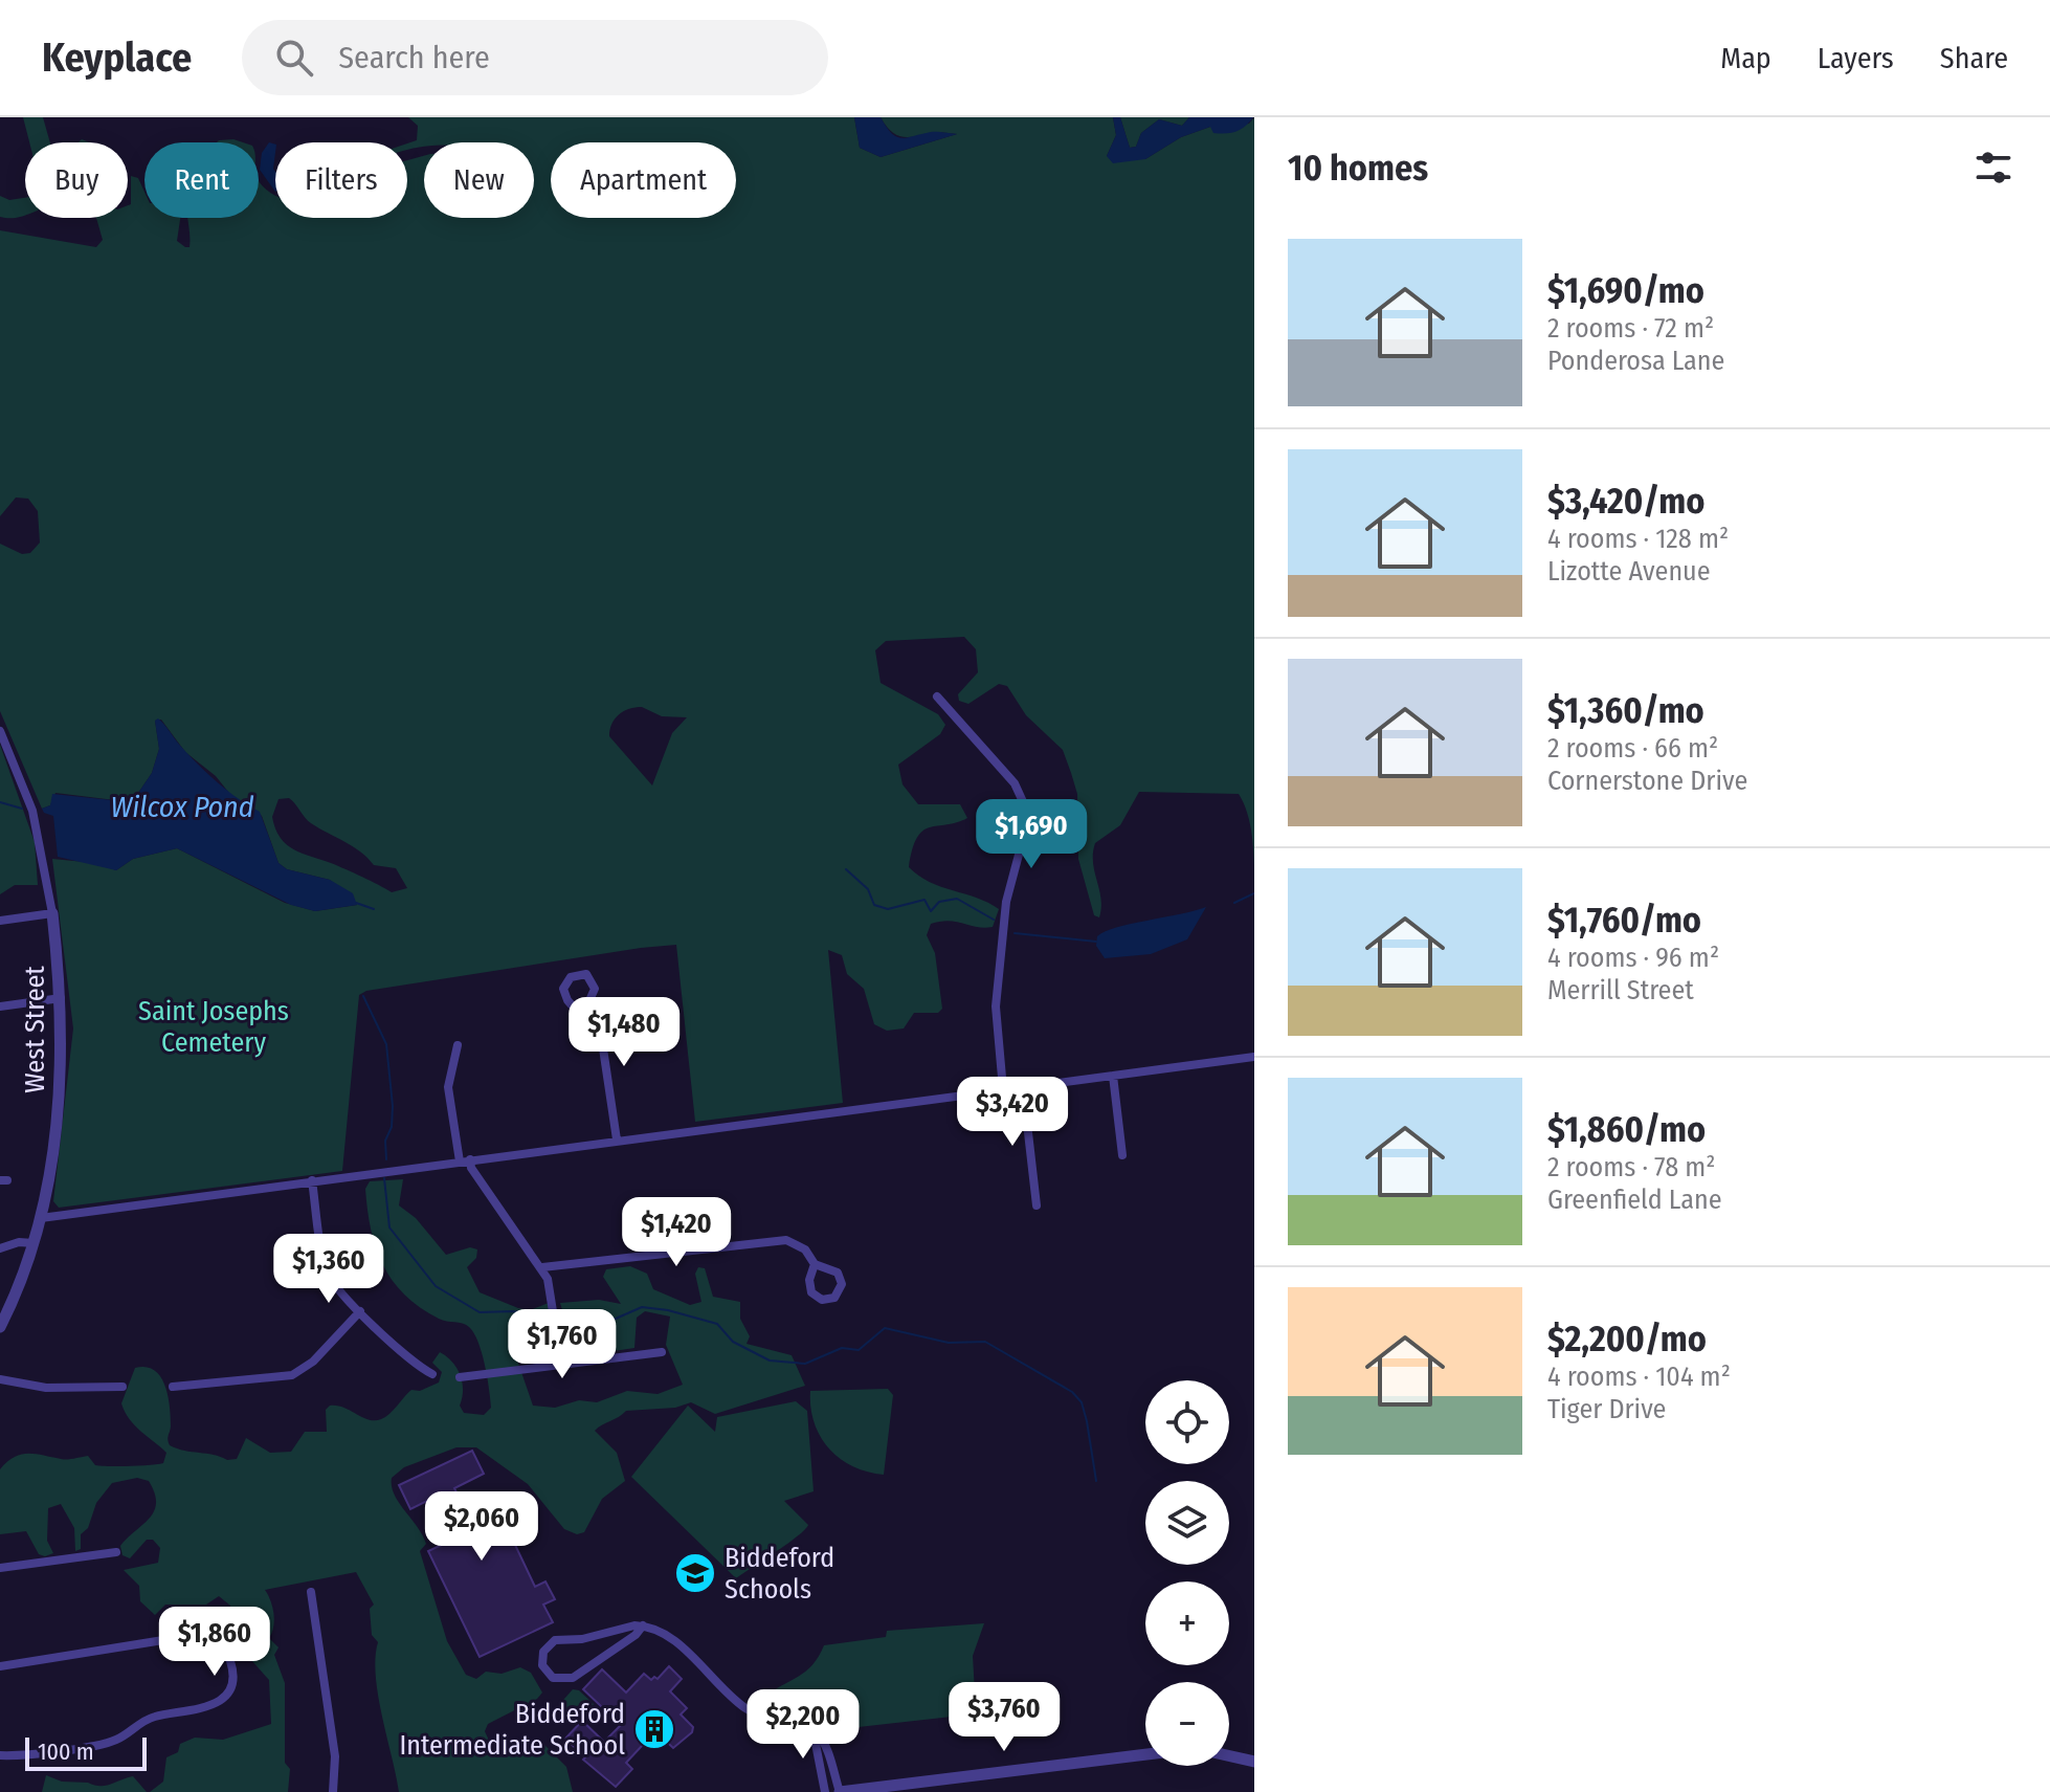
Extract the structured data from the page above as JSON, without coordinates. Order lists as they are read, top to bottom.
{
  "streets": {
    "street": ["West Street"]
  },
  "water": ["Wilcox Pond"],
  "parks": ["Saint Josephs Cemetery"],
  "places": {
    "school or university": ["Biddeford Schools"],
    "building": ["Biddeford Intermediate School"]
  },
  "scale_bar": "100 m",
  "page": {
    "header": "Keyplace",
    "search": "Search here",
    "nav": ["Map", "Layers", "Share"],
    "heading": "10 homes",
    "chip": [
      "Buy",
      "Rent",
      "Filters",
      "New",
      "Apartment"
    ],
    "list": [
      {
        "name": "$1,690/mo",
        "note": "2 rooms · 72 m² · Ponderosa Lane"
      },
      {
        "name": "$3,420/mo",
        "note": "4 rooms · 128 m² · Lizotte Avenue"
      },
      {
        "name": "$1,360/mo",
        "note": "2 rooms · 66 m² · Cornerstone Drive"
      },
      {
        "name": "$1,760/mo",
        "note": "4 rooms · 96 m² · Merrill Street"
      },
      {
        "name": "$1,860/mo",
        "note": "2 rooms · 78 m² · Greenfield Lane"
      },
      {
        "name": "$2,200/mo",
        "note": "4 rooms · 104 m² · Tiger Drive"
      }
    ],
    "price": [
      "$1,690",
      "$1,480",
      "$3,420",
      "$1,420",
      "$1,360",
      "$1,760",
      "$2,060",
      "$1,860",
      "$3,760",
      "$2,200"
    ],
    "map_buttons": ["+", "−"],
    "scale": "100 m"
  }
}
